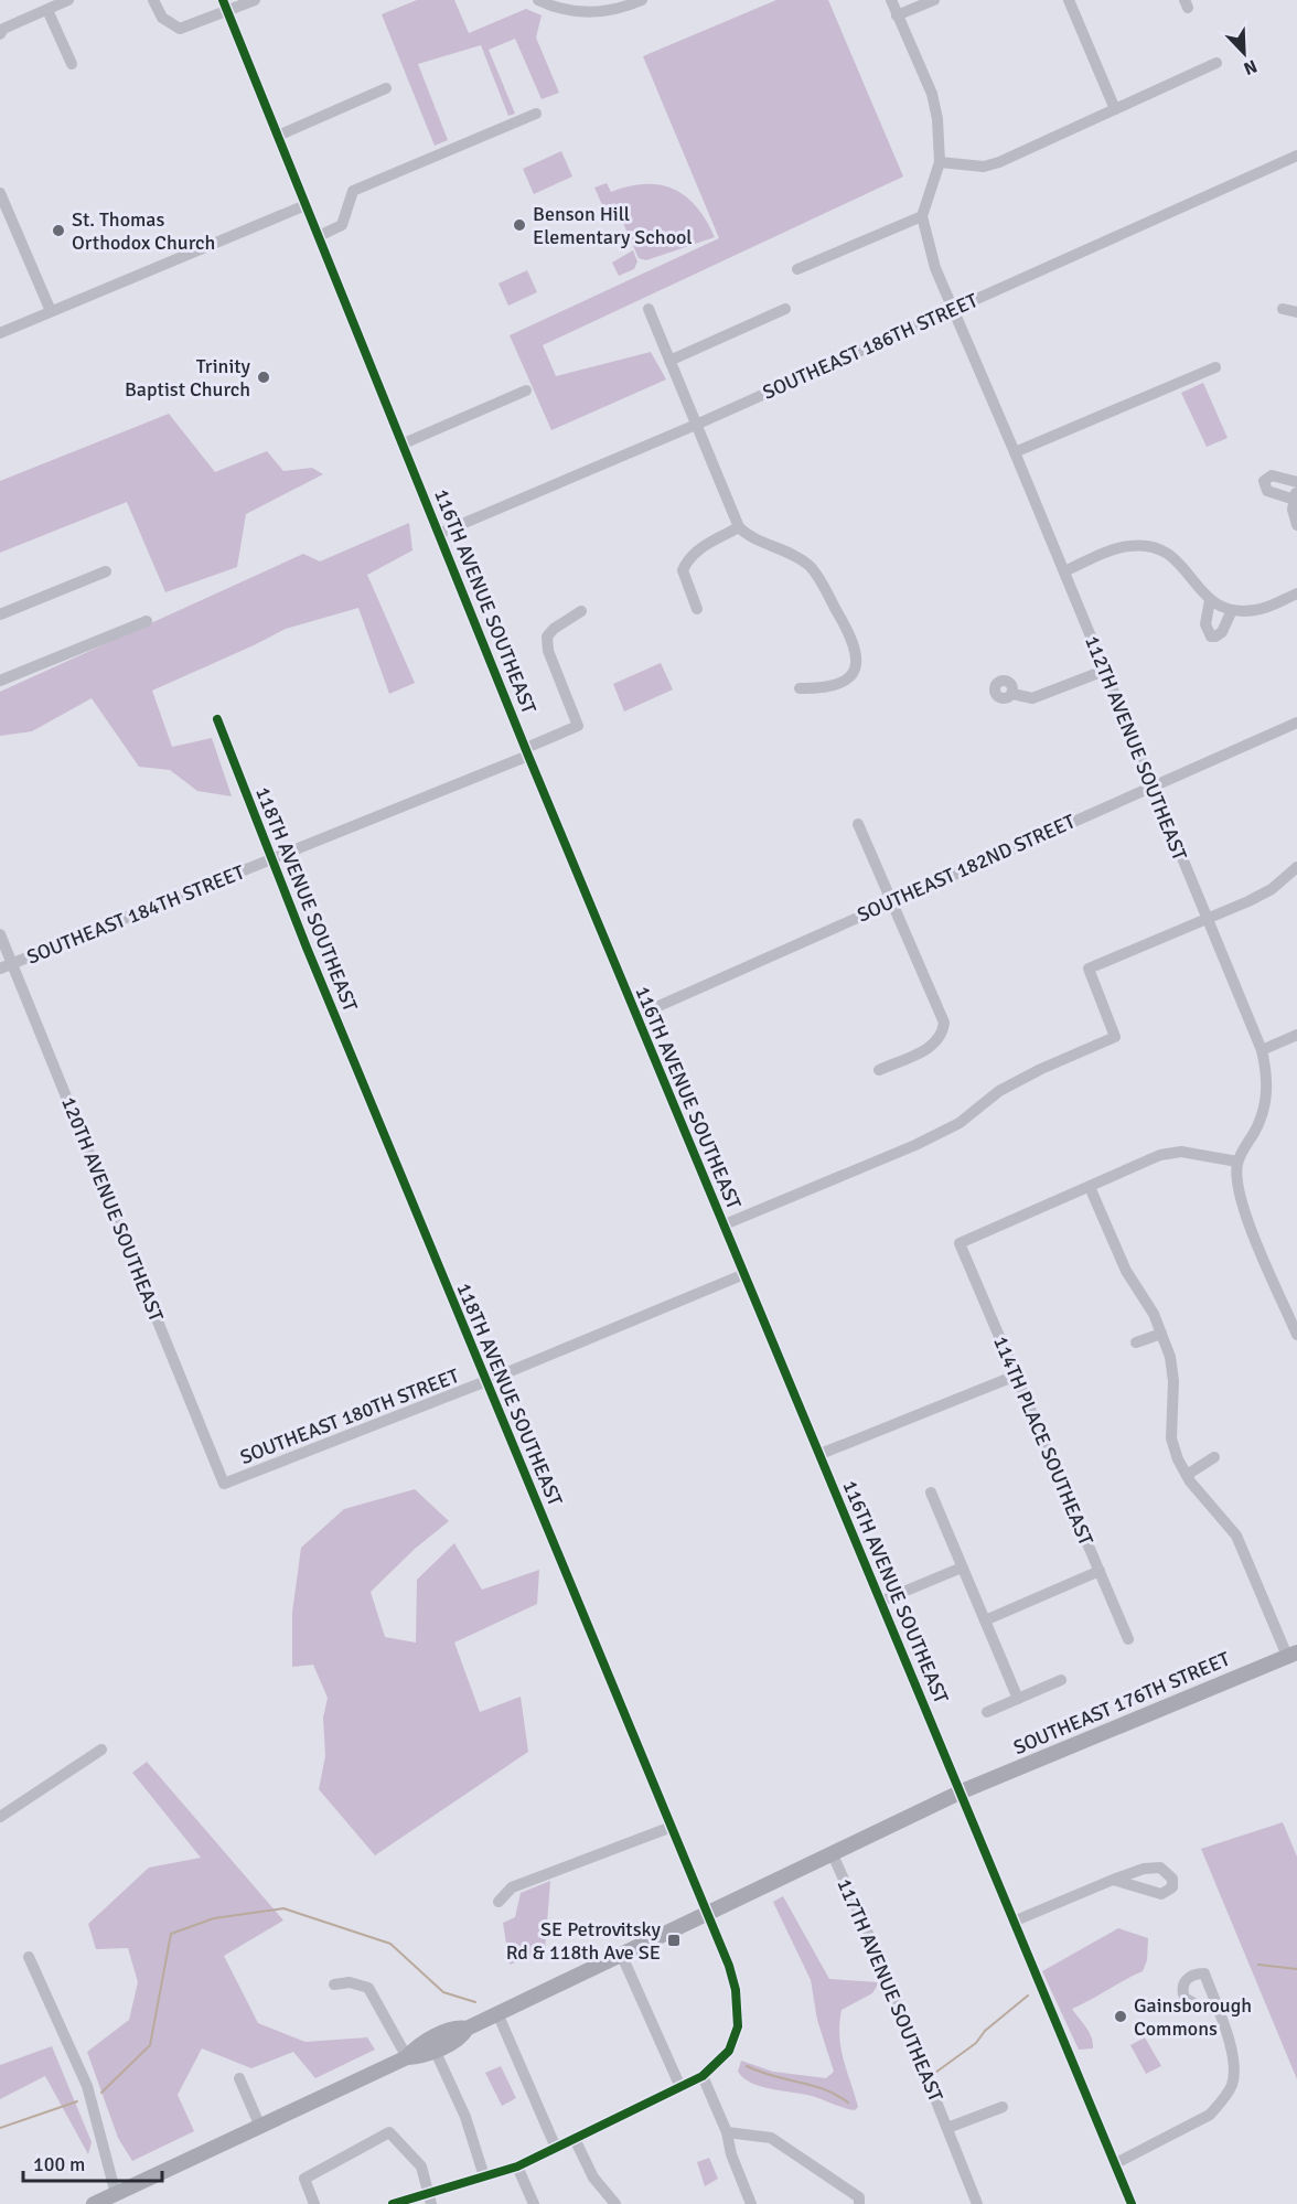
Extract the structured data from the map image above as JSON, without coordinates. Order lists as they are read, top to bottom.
{
  "streets": {
    "main road": ["SOUTHEAST 176TH STREET"],
    "street": [
      "SOUTHEAST 186TH STREET",
      "116TH AVENUE SOUTHEAST",
      "112TH AVENUE SOUTHEAST",
      "SOUTHEAST 182ND STREET",
      "118TH AVENUE SOUTHEAST",
      "SOUTHEAST 184TH STREET",
      "120TH AVENUE SOUTHEAST",
      "SOUTHEAST 180TH STREET",
      "114TH PLACE SOUTHEAST",
      "117TH AVENUE SOUTHEAST"
    ]
  },
  "crossings": [
    ["SOUTHEAST 186TH STREET", "116TH AVENUE SOUTHEAST"],
    ["SOUTHEAST 186TH STREET", "112TH AVENUE SOUTHEAST"],
    ["116TH AVENUE SOUTHEAST", "SOUTHEAST 182ND STREET"],
    ["116TH AVENUE SOUTHEAST", "SOUTHEAST 184TH STREET"],
    ["116TH AVENUE SOUTHEAST", "SOUTHEAST 180TH STREET"],
    ["116TH AVENUE SOUTHEAST", "SOUTHEAST 176TH STREET"],
    ["112TH AVENUE SOUTHEAST", "SOUTHEAST 182ND STREET"],
    ["118TH AVENUE SOUTHEAST", "SOUTHEAST 184TH STREET"],
    ["118TH AVENUE SOUTHEAST", "SOUTHEAST 180TH STREET"],
    ["118TH AVENUE SOUTHEAST", "SOUTHEAST 176TH STREET"],
    ["SOUTHEAST 184TH STREET", "120TH AVENUE SOUTHEAST"],
    ["120TH AVENUE SOUTHEAST", "SOUTHEAST 180TH STREET"],
    ["SOUTHEAST 176TH STREET", "117TH AVENUE SOUTHEAST"]
  ],
  "places": {
    "other": [
      "Benson Hill Elementary School",
      "St. Thomas Orthodox Church",
      "Trinity Baptist Church",
      "Gainsborough Commons"
    ],
    "transit": ["SE Petrovitsky Rd & 118th Ave SE"]
  },
  "scale_bar": "100 m",
  "north": "bottom right"
}
